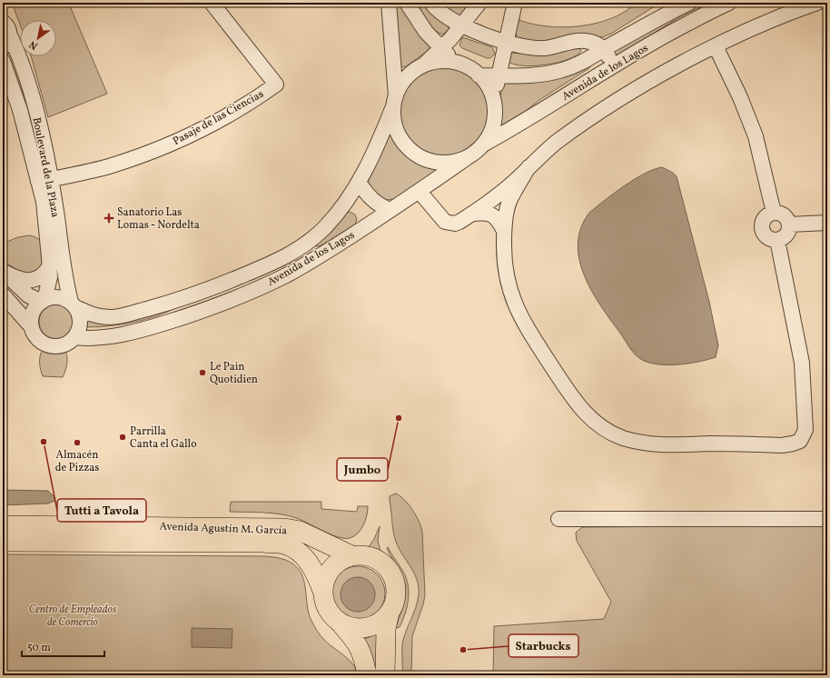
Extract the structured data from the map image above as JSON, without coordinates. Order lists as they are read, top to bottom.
{
  "streets": {
    "main road": ["Avenida Agustín M. García"],
    "street": ["Avenida de los Lagos", "Pasaje de las Ciencias", "Boulevard de la Plaza"]
  },
  "crossings": [
    ["Avenida de los Lagos", "Boulevard de la Plaza"],
    ["Pasaje de las Ciencias", "Boulevard de la Plaza"]
  ],
  "parks": ["Centro de Empleados de Comercio"],
  "places": {
    "health": ["Sanatorio Las Lomas - Nordelta"],
    "other": [
      "Le Pain Quotidien",
      "Jumbo",
      "Parrilla Canta el Gallo",
      "Tutti a Tavola",
      "Almacén de Pizzas",
      "Starbucks"
    ]
  },
  "scale_bar": "50 m",
  "north": "bottom left"
}
